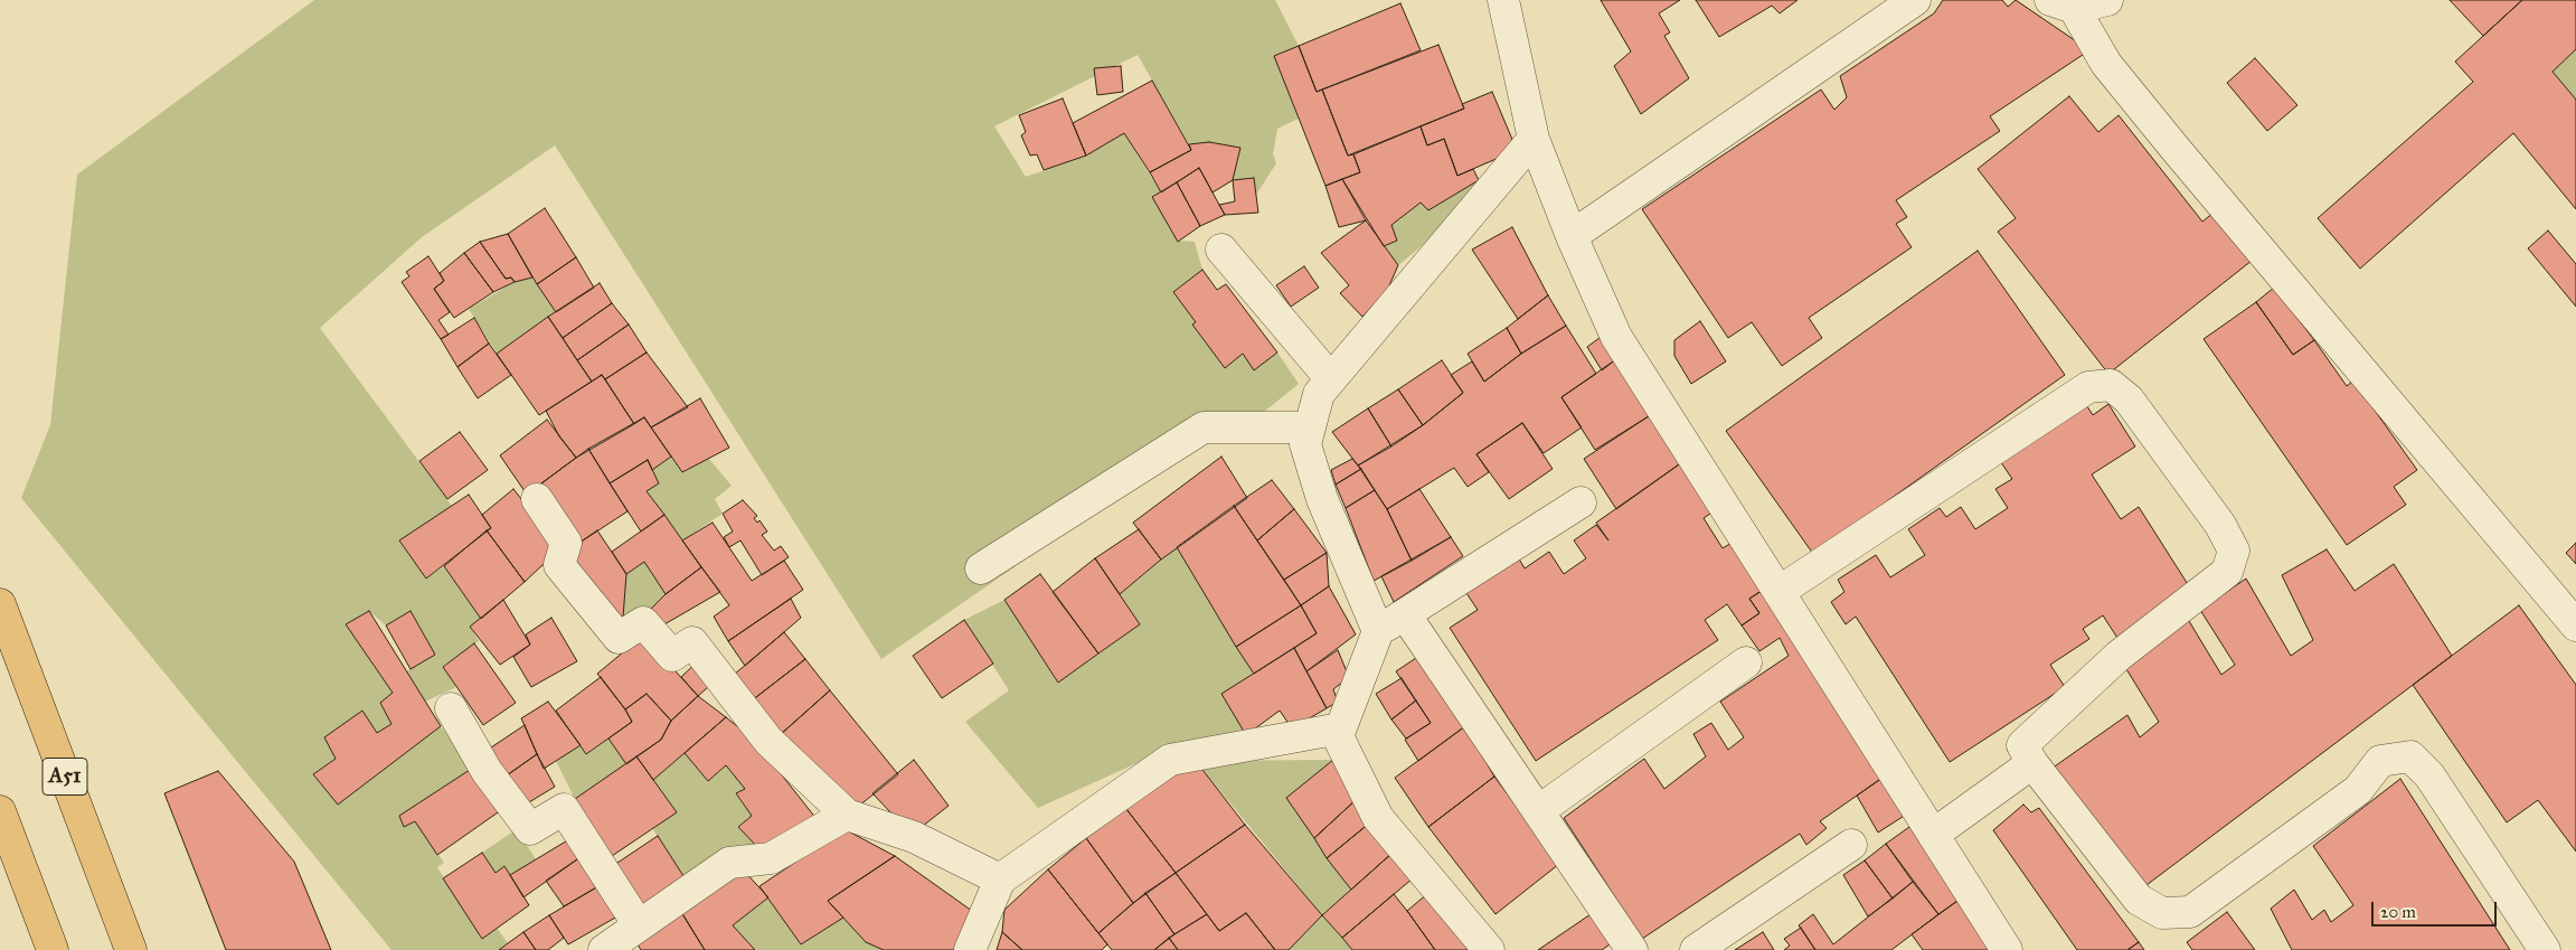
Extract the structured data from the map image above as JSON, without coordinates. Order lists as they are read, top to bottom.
{
  "streets": {
    "highway": ["A51"]
  },
  "scale_bar": "20 m"
}
